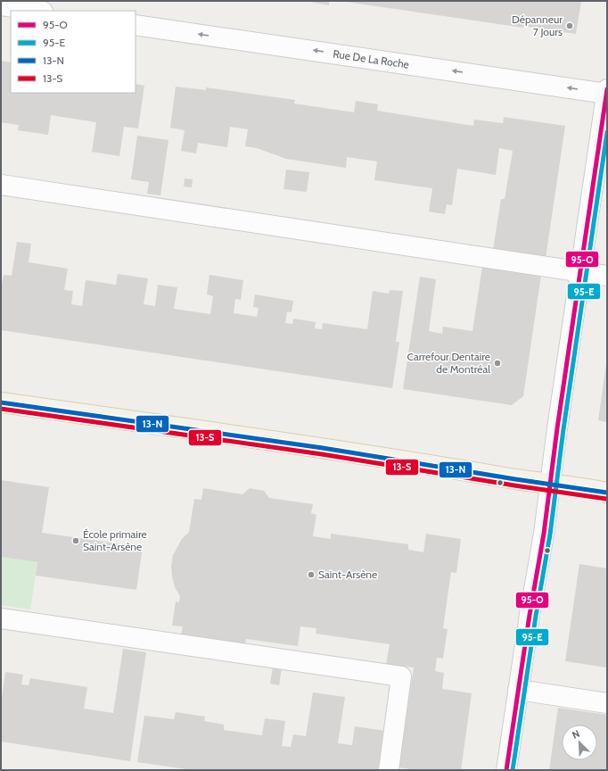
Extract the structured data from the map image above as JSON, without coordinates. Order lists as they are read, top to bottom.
{
  "streets": {
    "street": ["Rue De La Roche"]
  },
  "one_way": ["Rue De La Roche"],
  "places": [
    "Dépanneur 7 Jours",
    "Carrefour Dentaire de Montréal",
    "École primaire Saint-Arsène",
    "Saint-Arsène"
  ],
  "lines": [
    "transit line 95-O",
    "transit line 95-E",
    "transit line 13-N",
    "transit line 13-S"
  ],
  "legend": [
    "95-O",
    "95-E",
    "13-N",
    "13-S"
  ],
  "north": "top left"
}
